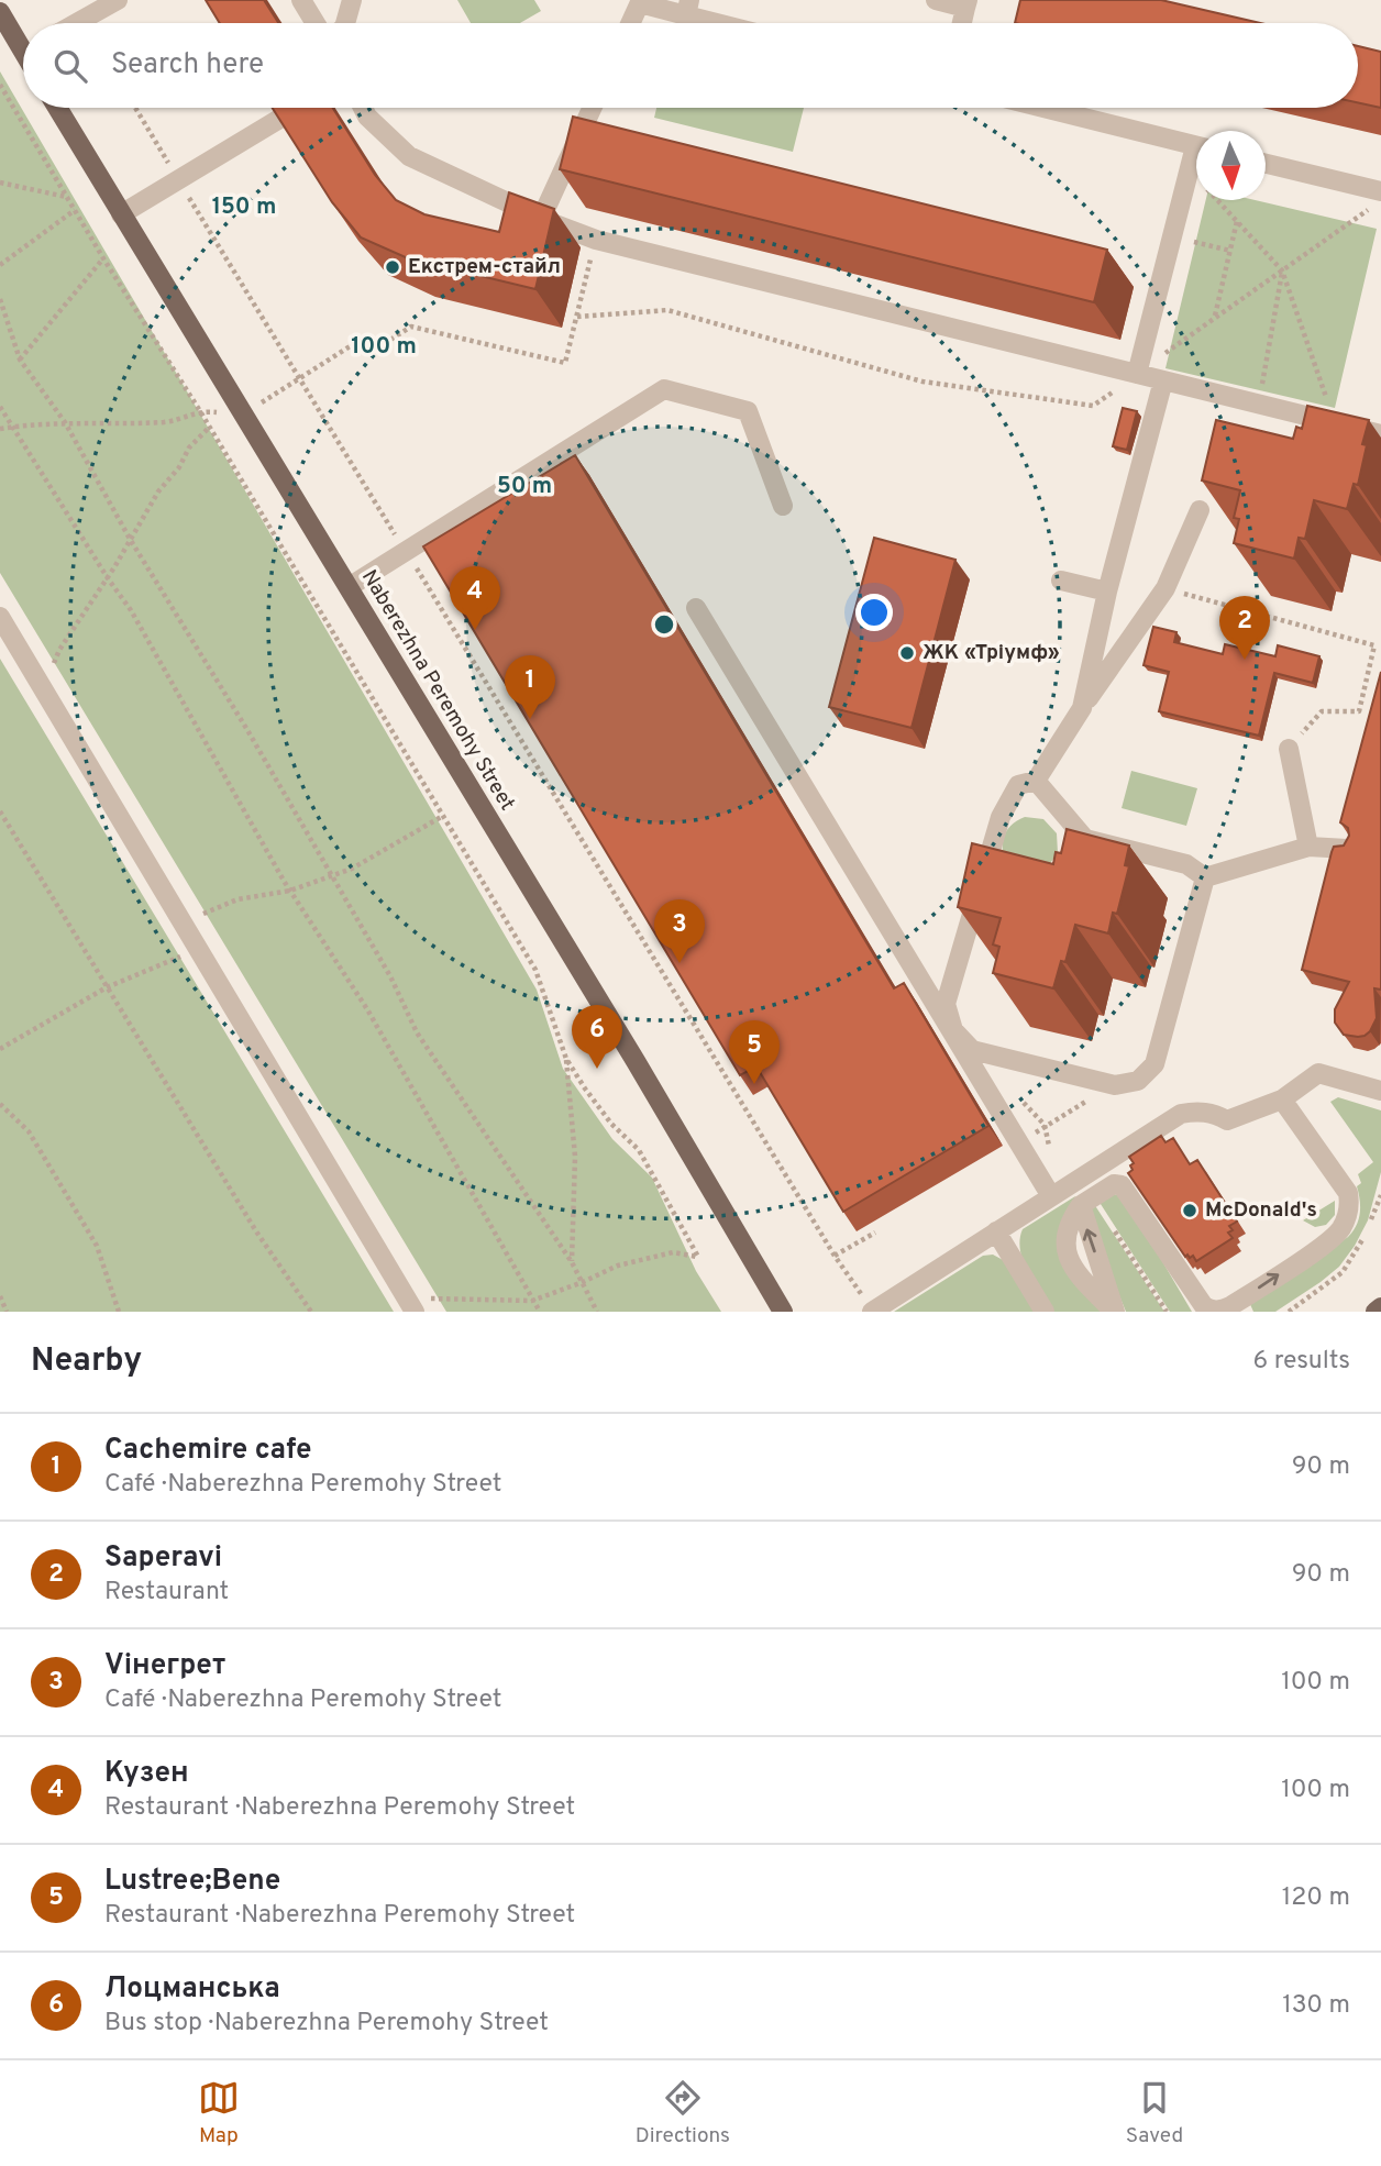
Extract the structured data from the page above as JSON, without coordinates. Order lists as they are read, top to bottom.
{
  "streets": {
    "main road": ["Naberezhna Peremohy Street"]
  },
  "places": ["Екстрем-стайл", "ЖК «Тріумф»", "McDonald's"],
  "north": "bottom",
  "page": {
    "search": "Search here",
    "pins": [
      "4",
      "2",
      "1",
      "3",
      "6",
      "5"
    ],
    "heading": ["Nearby", "6 results"],
    "list": [
      {
        "mark": "1",
        "name": "Cachemire cafe",
        "note": "Café · Naberezhna Peremohy Street",
        "value": "90 m"
      },
      {
        "mark": "2",
        "name": "Saperavi",
        "note": "Restaurant",
        "value": "90 m"
      },
      {
        "mark": "3",
        "name": "Vінегрет",
        "note": "Café · Naberezhna Peremohy Street",
        "value": "100 m"
      },
      {
        "mark": "4",
        "name": "Кузен",
        "note": "Restaurant · Naberezhna Peremohy Street",
        "value": "100 m"
      },
      {
        "mark": "5",
        "name": "Lustree;Bene",
        "note": "Restaurant · Naberezhna Peremohy Street",
        "value": "120 m"
      },
      {
        "mark": "6",
        "name": "Лоцманська",
        "note": "Bus stop · Naberezhna Peremohy Street",
        "value": "130 m"
      }
    ],
    "nav": ["Map", "Directions", "Saved"]
  },
  "rings": ["150 m", "100 m", "50 m"]
}
